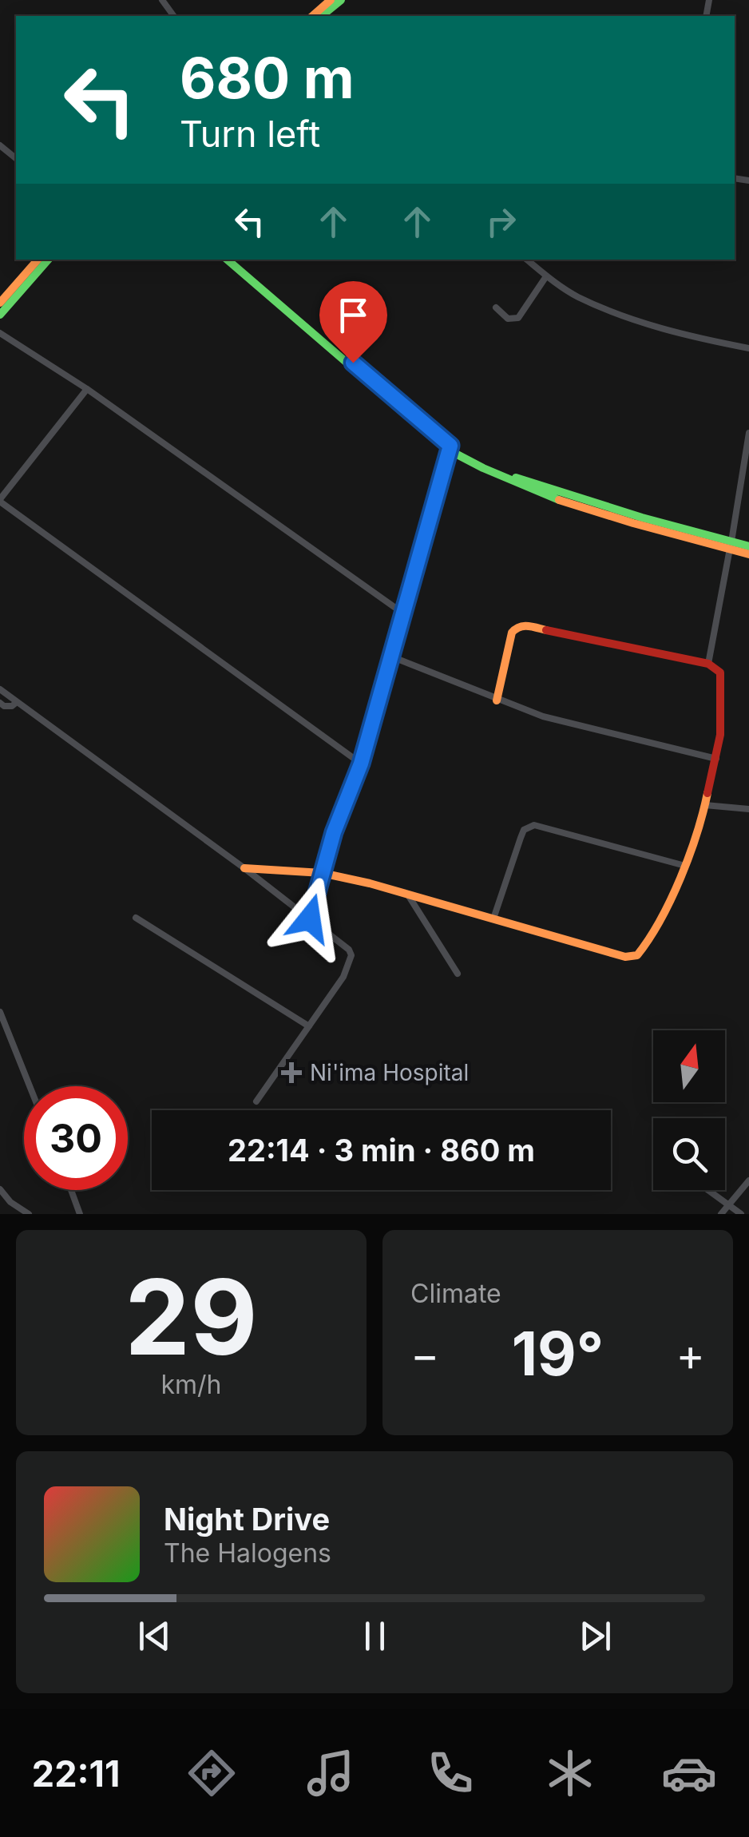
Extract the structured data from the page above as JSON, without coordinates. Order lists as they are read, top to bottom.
{
  "places": {
    "health": ["Ni'ima Hospital"]
  },
  "north": "top",
  "page": {
    "turn": ["680 m", "Turn left"],
    "limit": "30",
    "trip": "22:14 · 3 min · 860 m",
    "tile": [
      ["29", "km/h"],
      "Climate"
    ],
    "heat": ["−", "19°", "+"],
    "song": ["Night Drive", "The Halogens"],
    "tabs": "22:11"
  }
}
